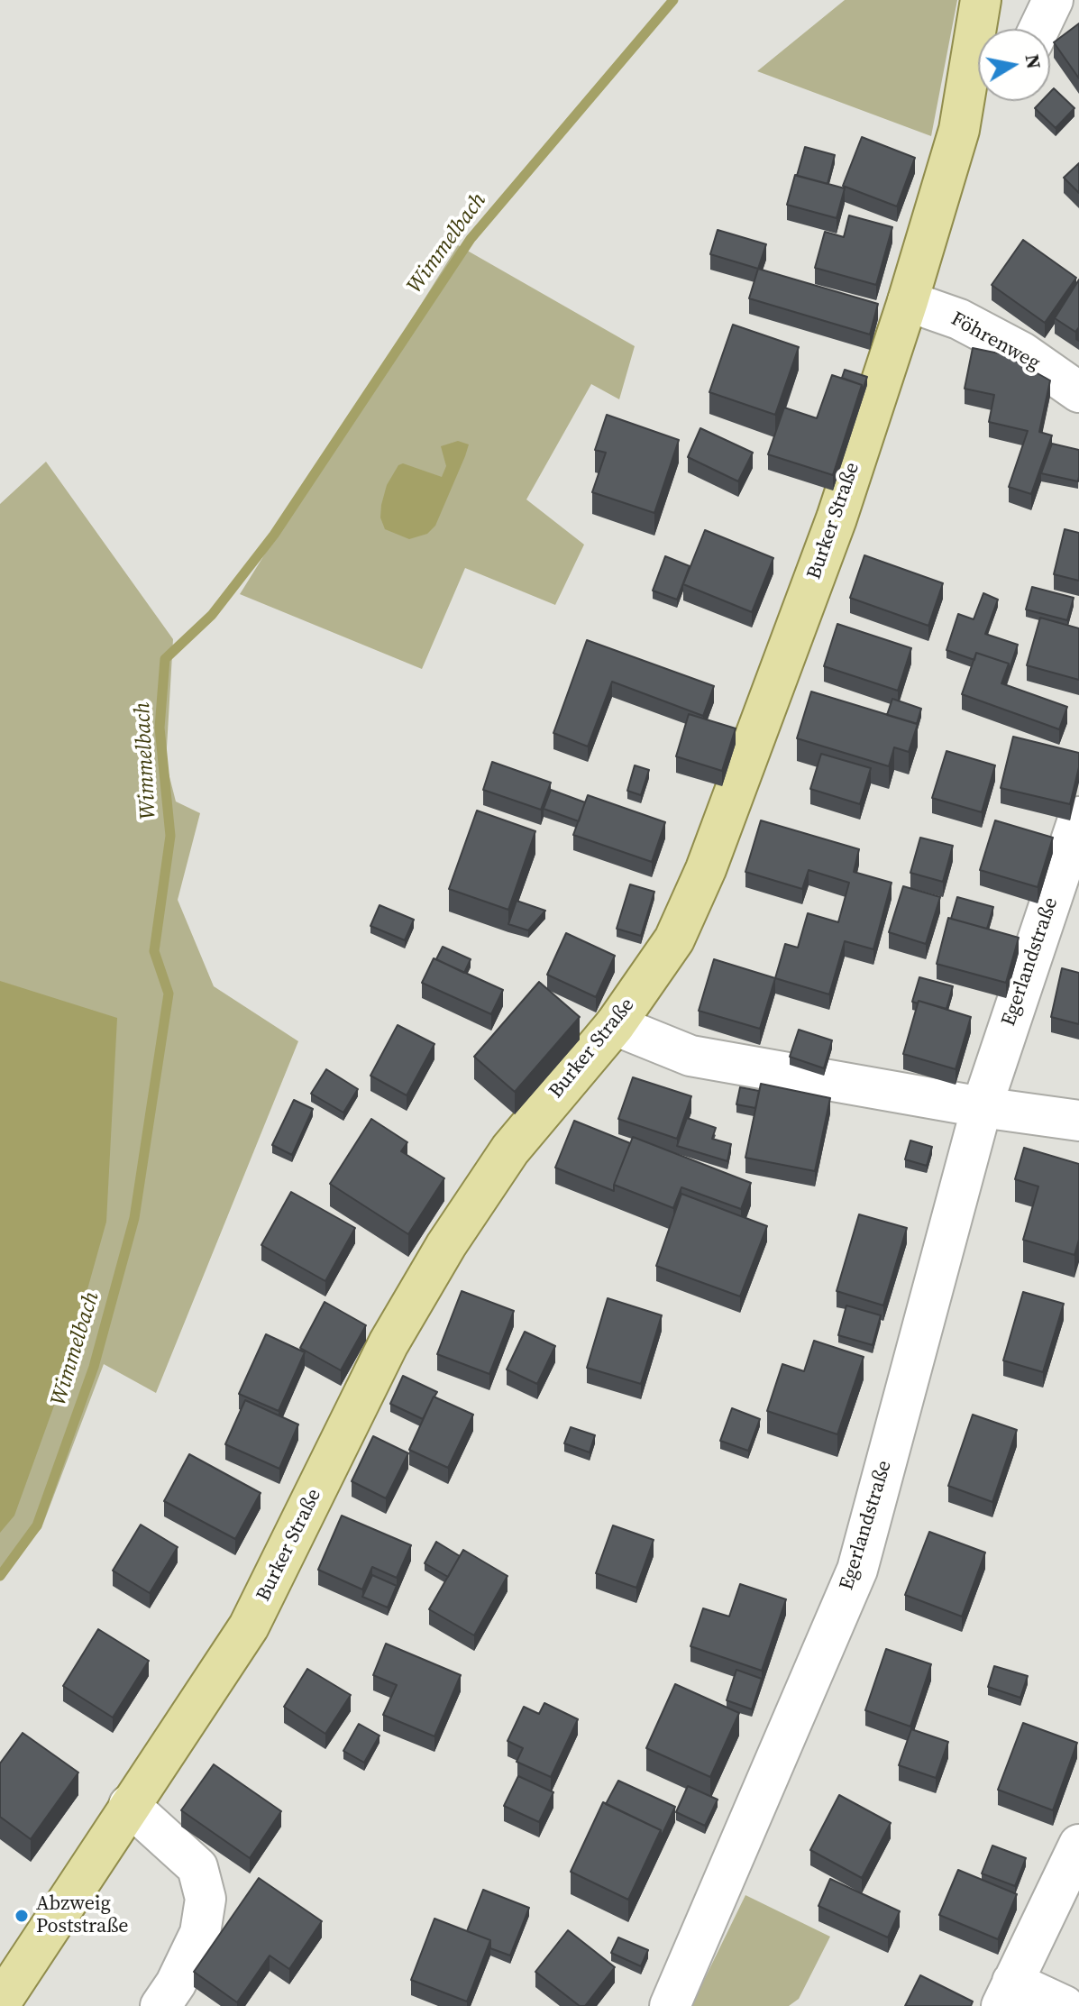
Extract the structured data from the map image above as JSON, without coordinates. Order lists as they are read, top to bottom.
{
  "streets": {
    "main road": ["Burker Straße"],
    "street": ["Föhrenweg", "Egerlandstraße"]
  },
  "crossings": [
    ["Föhrenweg", "Burker Straße"]
  ],
  "water": ["Wimmelbach"],
  "places": ["Abzweig Poststraße"],
  "north": "right"
}
